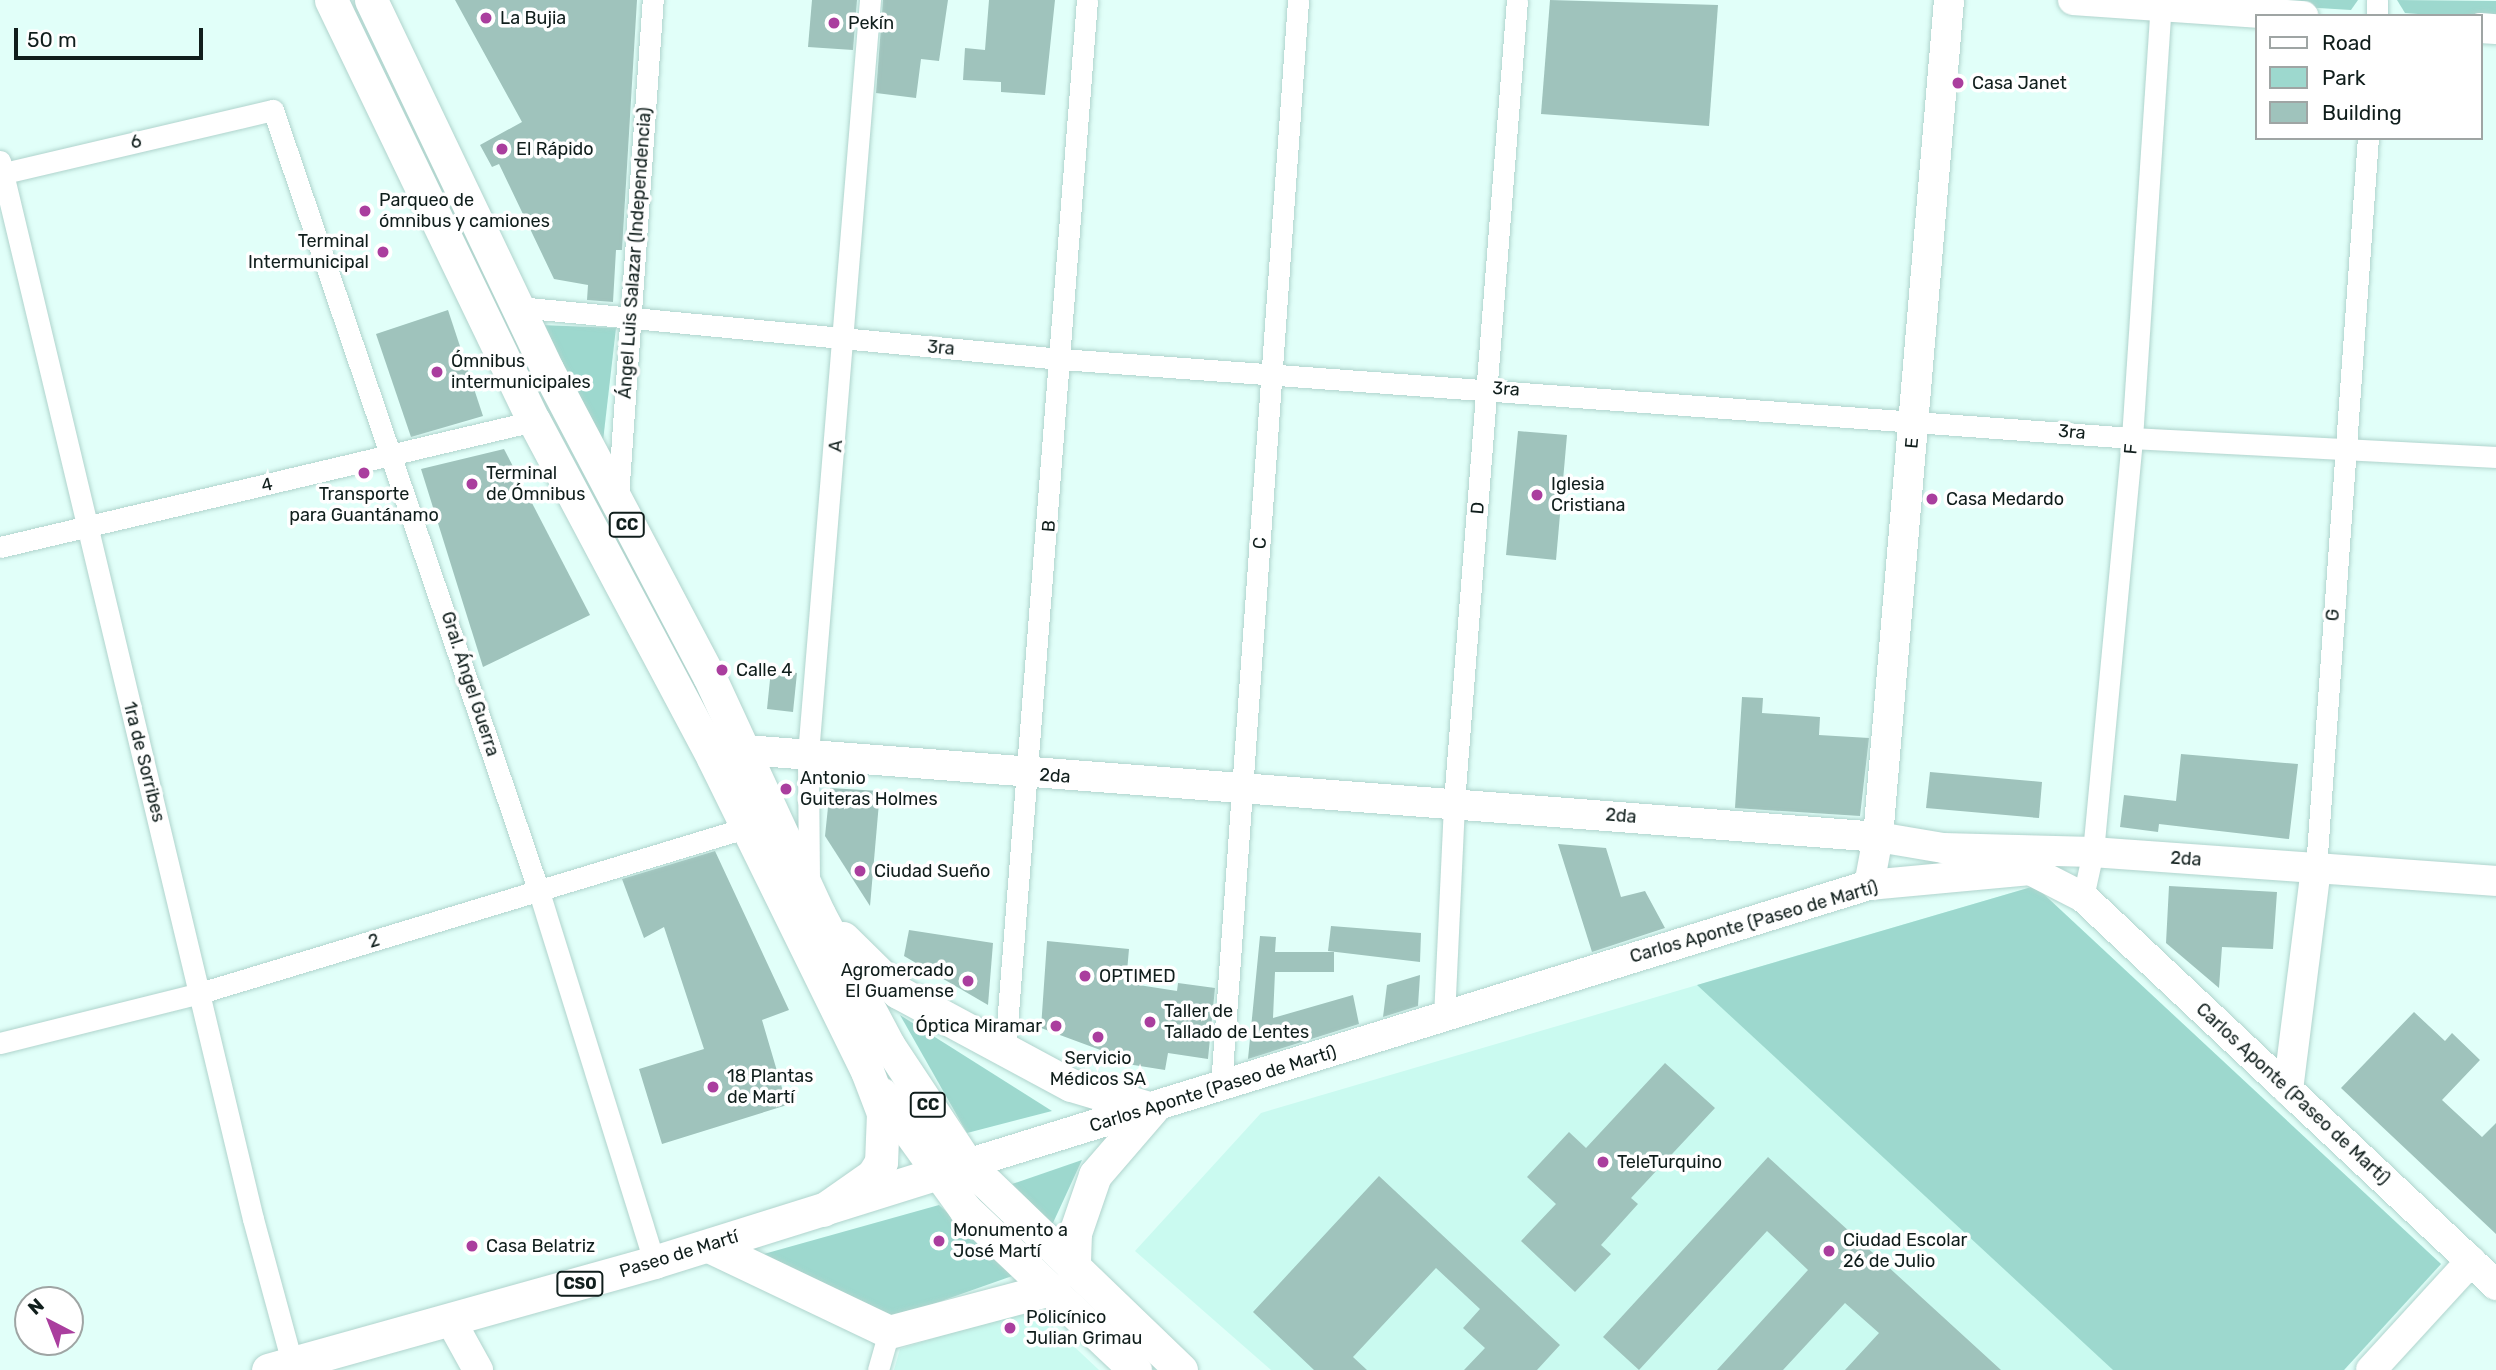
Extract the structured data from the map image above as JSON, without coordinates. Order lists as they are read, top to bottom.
{
  "streets": {
    "main road": [
      "E",
      "CC",
      "G",
      "2da",
      "Carlos Aponte (Paseo de Martí)",
      "Paseo de Martí",
      "CSO"
    ],
    "street": [
      "6",
      "Ángel Luis Salazar (Independencia)",
      "3ra",
      "A",
      "F",
      "4",
      "D",
      "B",
      "C",
      "Gral. Ángel Guerra",
      "1ra de Sorribes",
      "2"
    ]
  },
  "crossings": [
    ["6", "Gral. Ángel Guerra"],
    ["6", "1ra de Sorribes"],
    ["Ángel Luis Salazar (Independencia)", "3ra"],
    ["Ángel Luis Salazar (Independencia)", "CC"],
    ["3ra", "E"],
    ["3ra", "A"],
    ["3ra", "F"],
    ["3ra", "D"],
    ["3ra", "CC"],
    ["3ra", "B"],
    ["3ra", "C"],
    ["3ra", "G"],
    ["E", "2da"],
    ["E", "Carlos Aponte (Paseo de Martí)"],
    ["A", "CC"],
    ["A", "2da"],
    ["F", "2da"],
    ["F", "Carlos Aponte (Paseo de Martí)"],
    ["4", "CC"],
    ["4", "Gral. Ángel Guerra"],
    ["4", "1ra de Sorribes"],
    ["D", "2da"],
    ["D", "Carlos Aponte (Paseo de Martí)"],
    ["CC", "2da"],
    ["CC", "Carlos Aponte (Paseo de Martí)"],
    ["CC", "2"],
    ["CC", "Paseo de Martí"],
    ["B", "2da"],
    ["C", "2da"],
    ["C", "Carlos Aponte (Paseo de Martí)"],
    ["G", "2da"],
    ["G", "Carlos Aponte (Paseo de Martí)"],
    ["Gral. Ángel Guerra", "2"],
    ["Gral. Ángel Guerra", "Paseo de Martí"],
    ["1ra de Sorribes", "2"],
    ["1ra de Sorribes", "Paseo de Martí"],
    ["Carlos Aponte (Paseo de Martí)", "Paseo de Martí"]
  ],
  "places": [
    "La Bujia",
    "Pekín",
    "Casa Janet",
    "El Rápido",
    "Parqueo de ómnibus y camiones",
    "Terminal Intermunicipal",
    "Ómnibus intermunicipales",
    "Transporte para Guantánamo",
    "Terminal de Ómnibus",
    "Iglesia Cristiana",
    "Casa Medardo",
    "Calle 4",
    "Antonio Guiteras Holmes",
    "Ciudad Sueño",
    "OPTIMED",
    "Agromercado El Guamense",
    "Taller de Tallado de Lentes",
    "Óptica Miramar",
    "Servicio Médicos SA",
    "18 Plantas de Martí",
    "TeleTurquino",
    "Monumento a José Martí",
    "Casa Belatriz",
    "Ciudad Escolar 26 de Julio",
    "Policínico Julian Grimau"
  ],
  "legend": ["Road", "Park", "Building"],
  "scale_bar": "50 m",
  "north": "top left"
}
